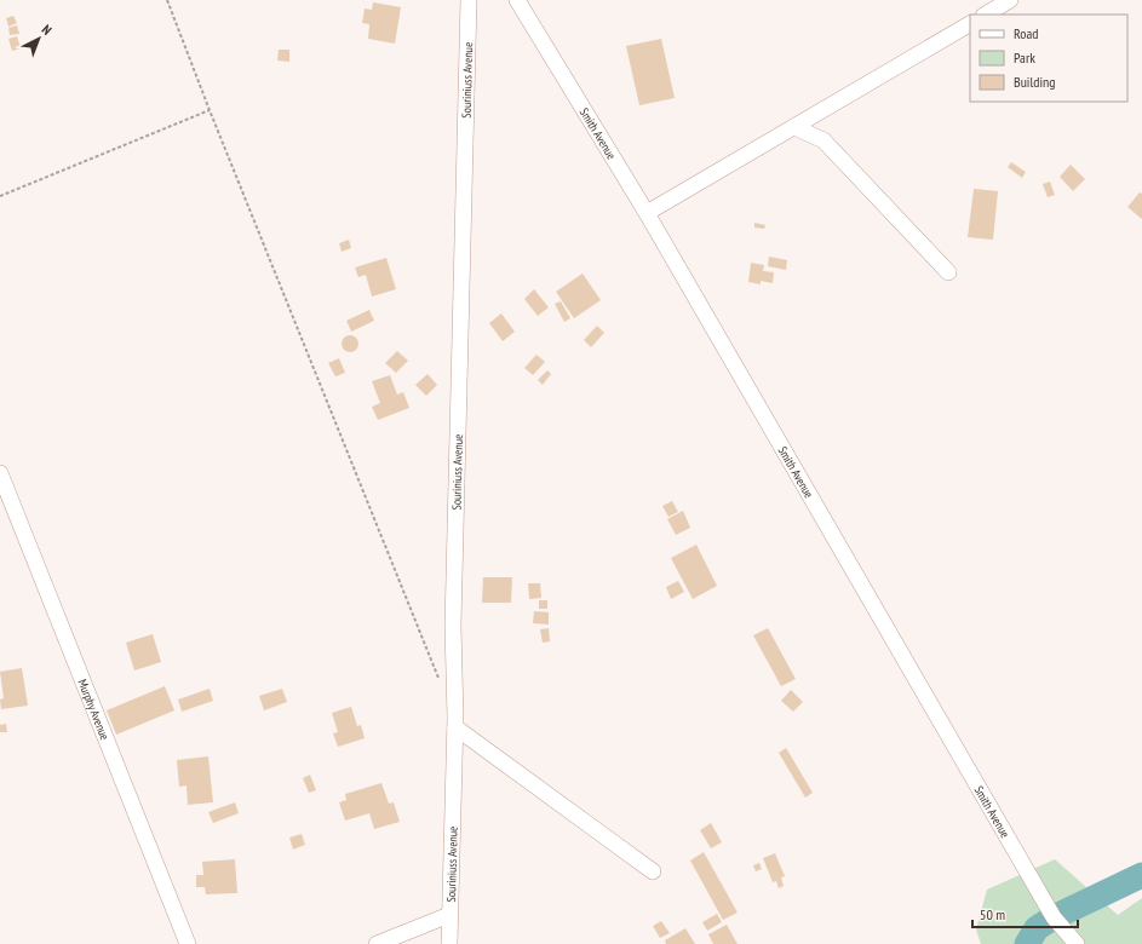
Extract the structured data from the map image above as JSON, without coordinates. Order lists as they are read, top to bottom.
{
  "streets": {
    "street": ["Souriniuss Avenue", "Smith Avenue", "Murphy Avenue"]
  },
  "legend": ["Road", "Park", "Building"],
  "scale_bar": "50 m",
  "north": "top right"
}
